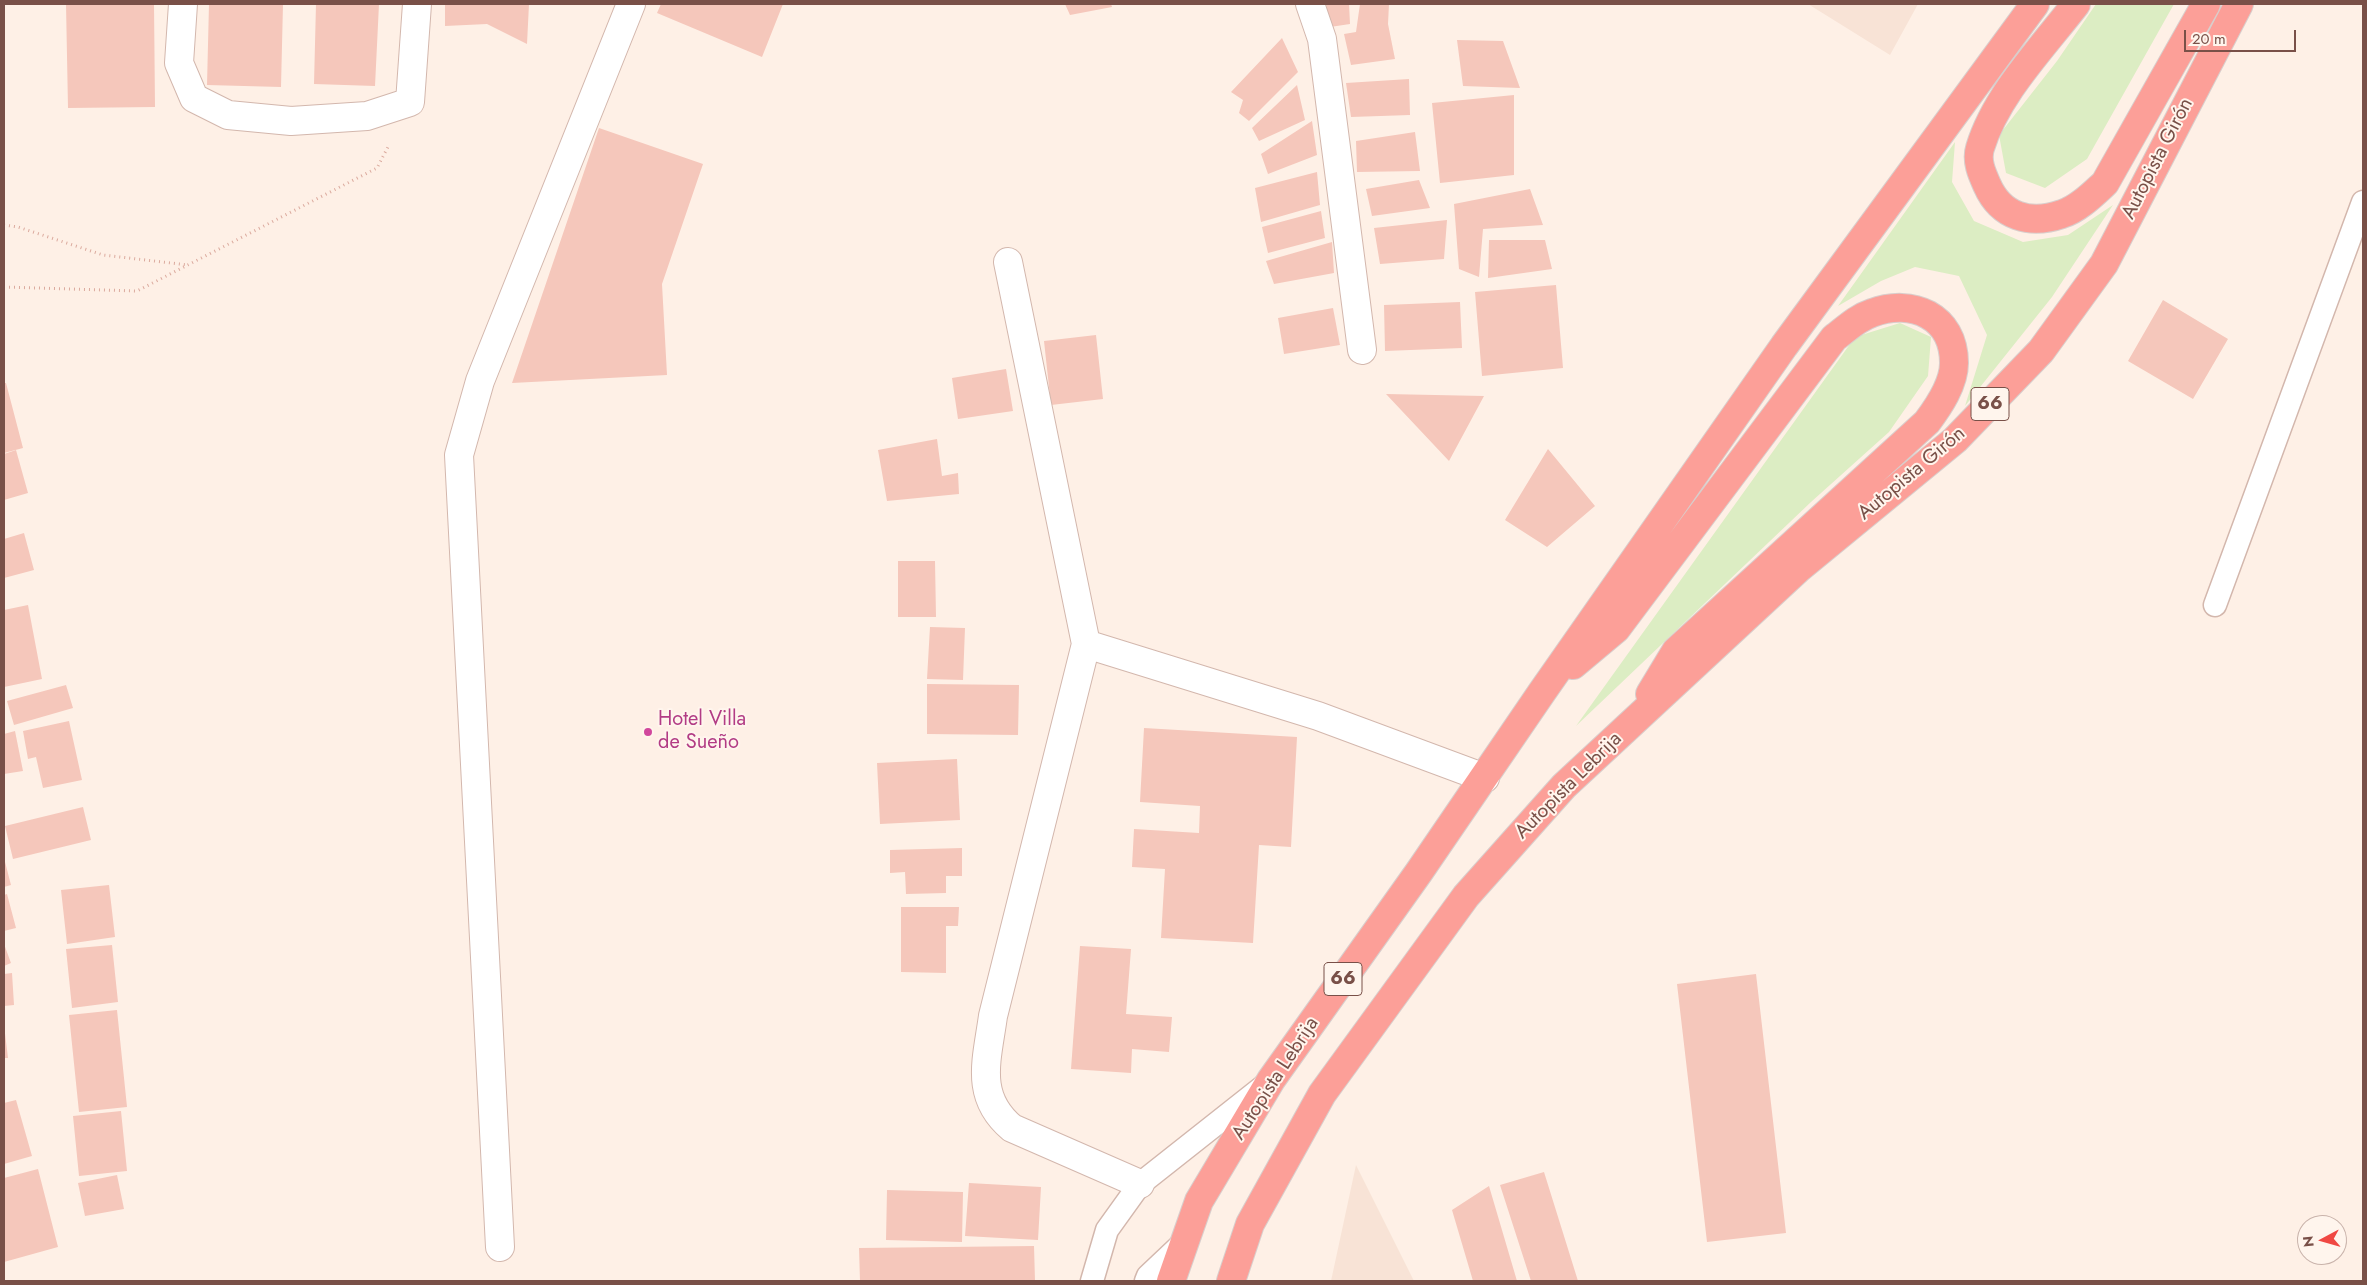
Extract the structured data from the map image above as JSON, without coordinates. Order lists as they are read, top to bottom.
{
  "streets": {
    "highway": ["Autopista Girón", "66", "Autopista Lebrija"]
  },
  "crossings": [
    ["Autopista Girón", "Autopista Lebrija"],
    ["66", "Autopista Lebrija"]
  ],
  "places": ["Hotel Villa de Sueño"],
  "scale_bar": "20 m",
  "north": "left"
}
